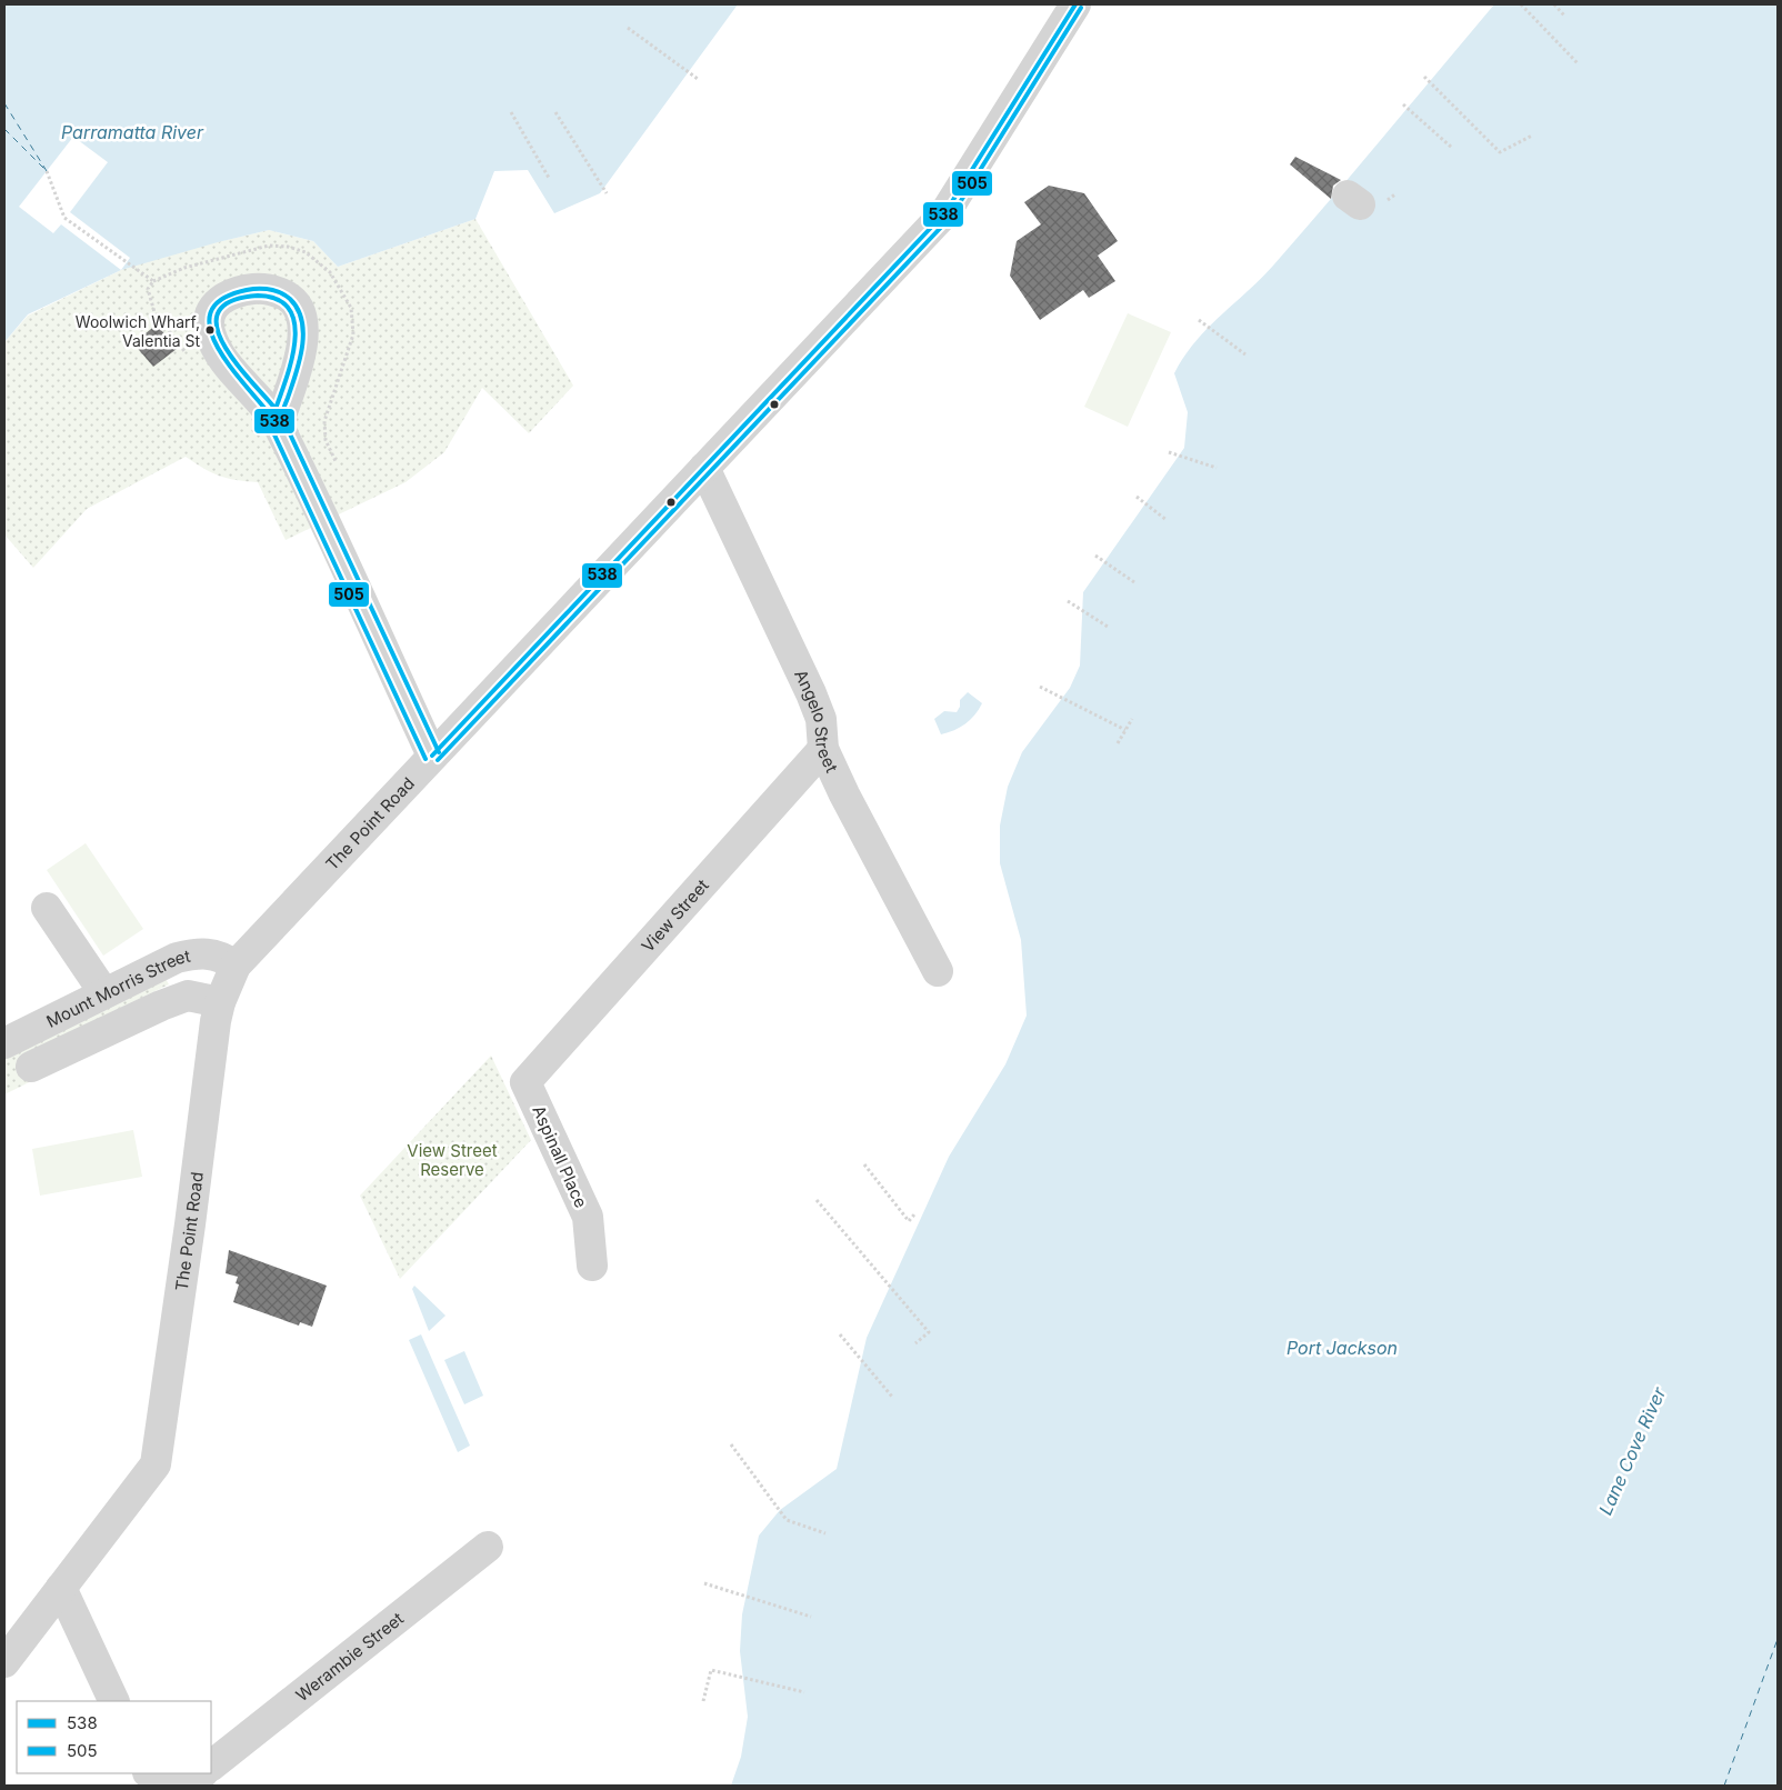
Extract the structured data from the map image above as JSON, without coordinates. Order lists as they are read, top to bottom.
{
  "streets": {
    "street": [
      "Angelo Street",
      "The Point Road",
      "View Street",
      "Mount Morris Street",
      "Aspinall Place",
      "Werambie Street"
    ]
  },
  "crossings": [
    ["Angelo Street", "The Point Road"],
    ["Angelo Street", "View Street"],
    ["The Point Road", "Mount Morris Street"],
    ["View Street", "Aspinall Place"]
  ],
  "water": ["Parramatta River", "Port Jackson", "Lane Cove River"],
  "parks": ["View Street Reserve"],
  "places": ["Woolwich Wharf, Valentia St"],
  "lines": ["transit line 538", "transit line 505"],
  "legend": ["538", "505"]
}
